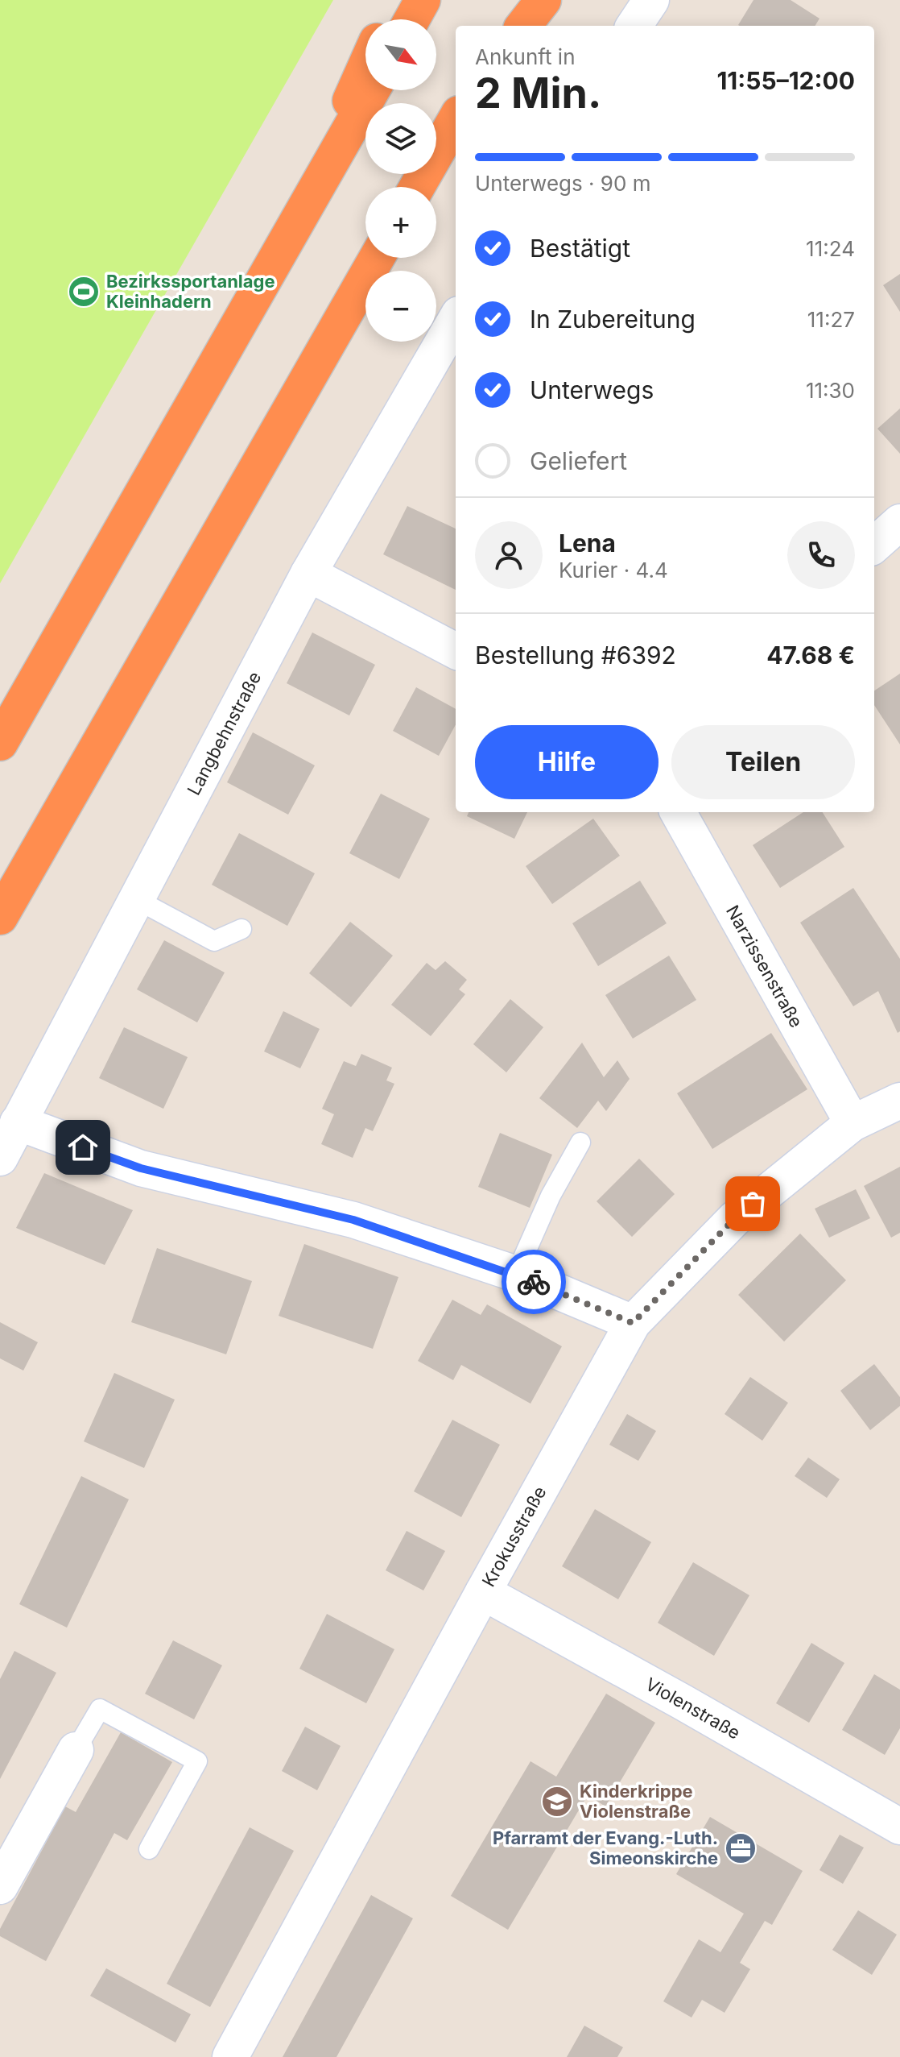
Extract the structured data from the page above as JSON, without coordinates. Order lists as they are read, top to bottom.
{
  "streets": {
    "street": [
      "Langbehnstraße",
      "Narzissenstraße",
      "Krokusstraße",
      "Violenstraße"
    ]
  },
  "crossings": [
    ["Narzissenstraße", "Krokusstraße"],
    ["Krokusstraße", "Violenstraße"]
  ],
  "places": {
    "sports": ["Bezirkssportanlage Kleinhadern"],
    "school or university": ["Kinderkrippe Violenstraße"],
    "office": ["Pfarramt der Evang.-Luth. Simeonskirche"]
  },
  "north": "bottom right",
  "page": {
    "map_buttons": ["+", "−"],
    "heading": ["2 Min.", "Ankunft in", "11:55–12:00"],
    "panel": [
      "Lena",
      "Kurier · 4.4",
      "Bestellung #6392",
      "47.68 €"
    ],
    "bar": "Unterwegs · 90 m",
    "list": [
      ["Bestätigt", "11:24"],
      ["In Zubereitung", "11:27"],
      ["Unterwegs", "11:30"],
      "Geliefert"
    ],
    "buttons": ["Hilfe", "Teilen"]
  }
}
